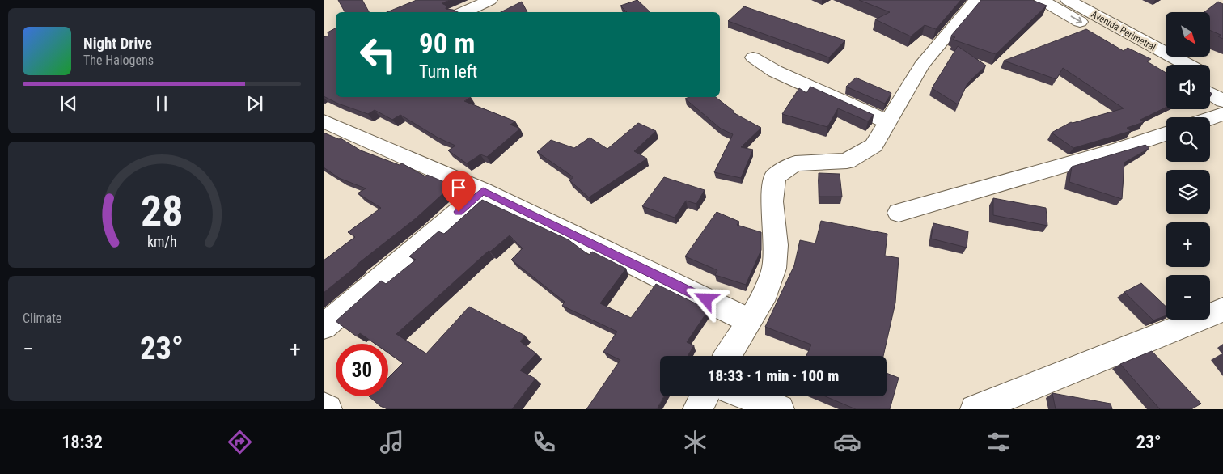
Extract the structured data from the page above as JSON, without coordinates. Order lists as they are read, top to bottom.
{
  "streets": {
    "street": ["Avenida Perimetral"]
  },
  "north": "bottom right",
  "page": {
    "map_buttons": ["+", "−"],
    "turn": ["90 m", "Turn left"],
    "song": ["Night Drive", "The Halogens"],
    "tile": "Climate",
    "heat": ["−", "23°", "+"],
    "limit": "30",
    "trip": "18:33 · 1 min · 100 m",
    "tabs": ["18:32", "23°"],
    "gauge": ["28", "km/h"]
  }
}
